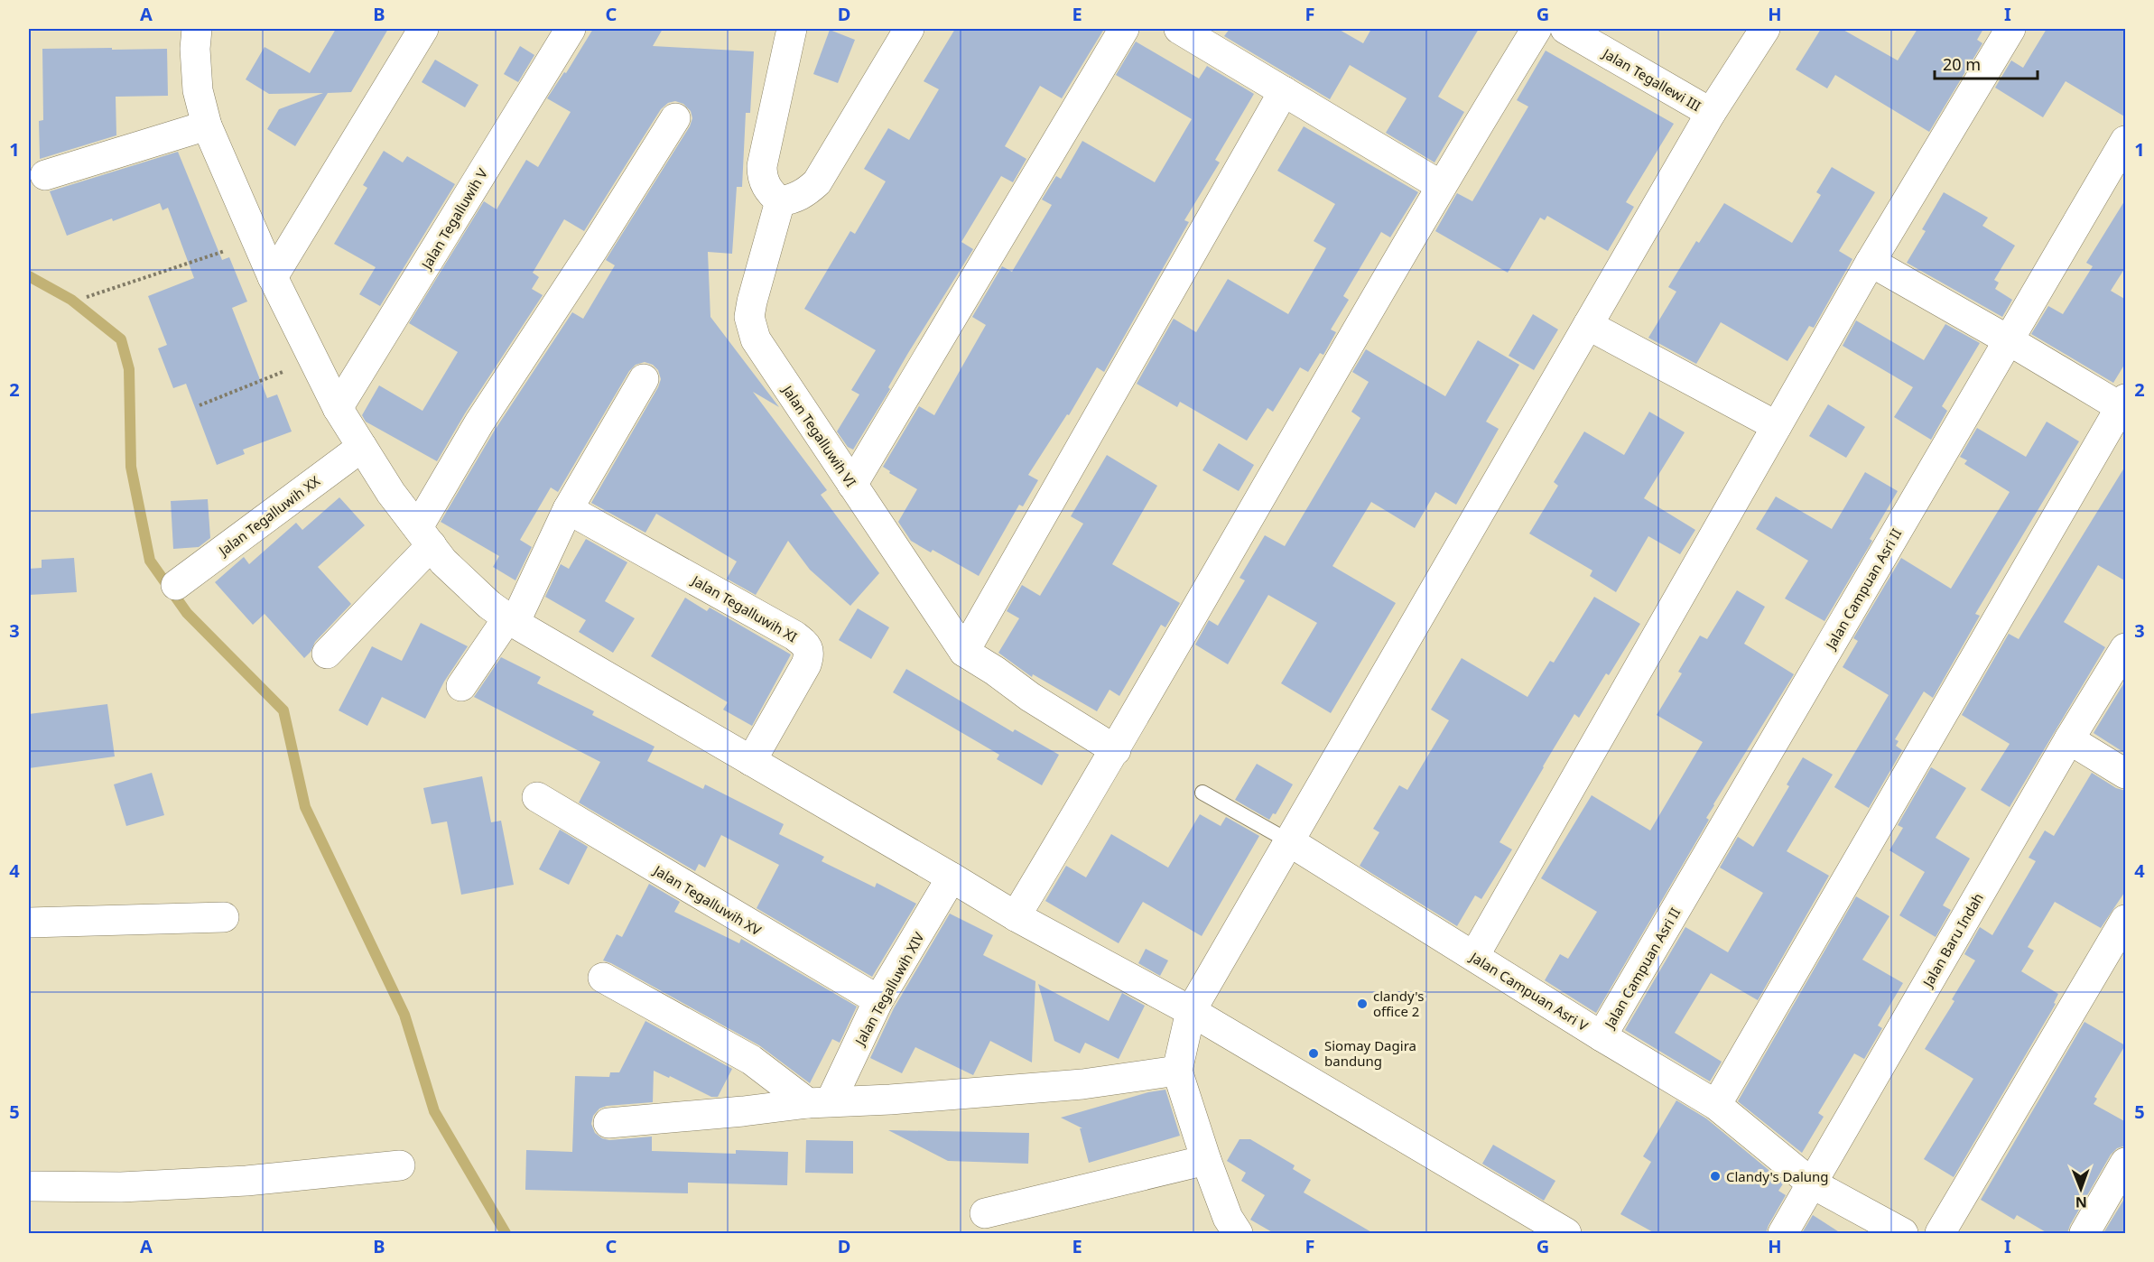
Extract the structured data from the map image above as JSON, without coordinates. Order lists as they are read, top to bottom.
{
  "streets": {
    "street": [
      "Jalan Tegallewi III",
      "Jalan Tegalluwih V",
      "Jalan Tegalluwih VI",
      "Jalan Tegalluwih XX",
      "Jalan Campuan Asri II",
      "Jalan Tegalluwih XI",
      "Jalan Tegalluwih XV",
      "Jalan Baru Indah",
      "Jalan Tegalluwih XIV",
      "Jalan Campuan Asri V"
    ]
  },
  "crossings": [
    ["Jalan Campuan Asri II", "Jalan Campuan Asri V"],
    ["Jalan Tegalluwih XV", "Jalan Tegalluwih XIV"],
    ["Jalan Baru Indah", "Jalan Campuan Asri V"]
  ],
  "places": ["clandy's office 2", "Siomay Dagira bandung", "Clandy's Dalung"],
  "scale_bar": "20 m",
  "north": "bottom",
  "grid": {
    "columns": [
      "A",
      "B",
      "C",
      "D",
      "E",
      "F",
      "G",
      "H",
      "I"
    ],
    "rows": [
      "1",
      "2",
      "3",
      "4",
      "5"
    ]
  }
}
